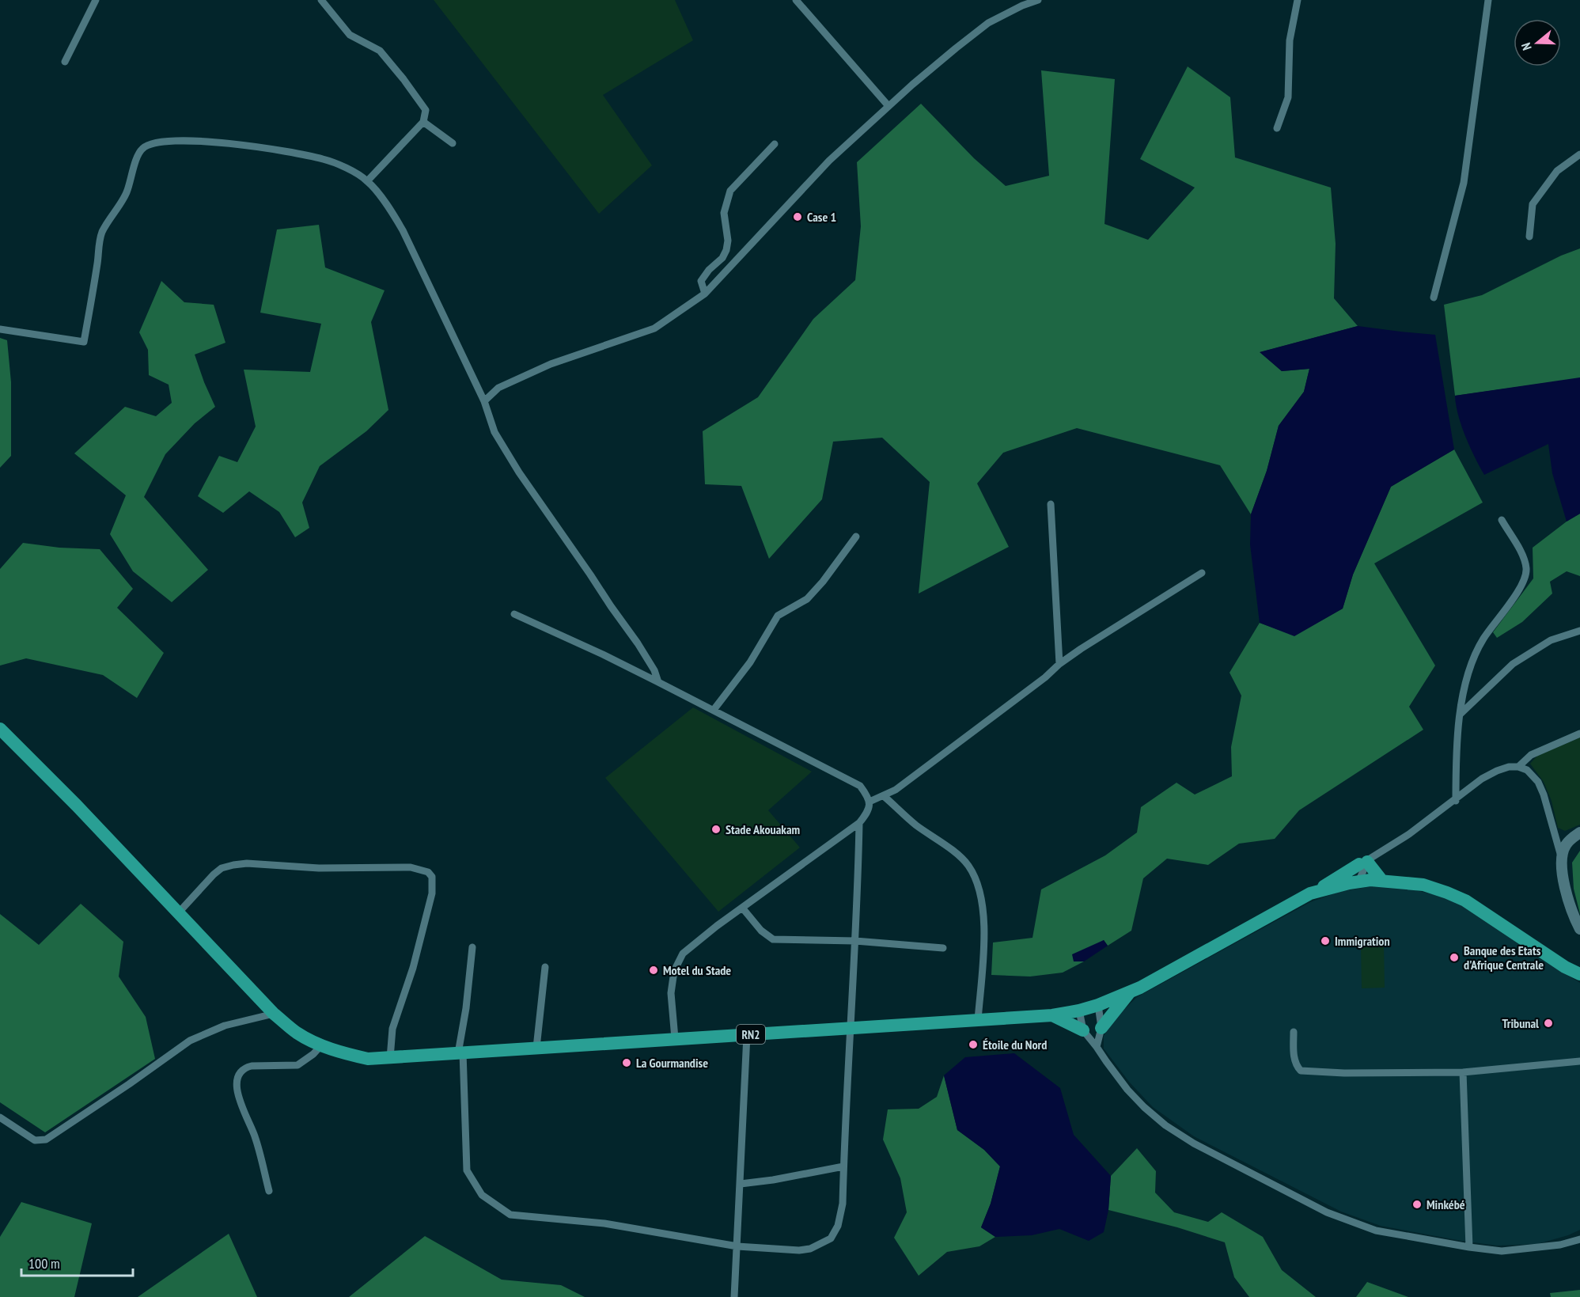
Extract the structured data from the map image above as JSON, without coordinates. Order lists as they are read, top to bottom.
{
  "streets": {
    "highway": ["RN2"]
  },
  "places": [
    "Case 1",
    "Stade Akouakam",
    "Immigration",
    "Banque des Etats d'Afrique Centrale",
    "Motel du Stade",
    "Tribunal",
    "Étoile du Nord",
    "La Gourmandise",
    "Minkébé"
  ],
  "scale_bar": "100 m",
  "north": "left"
}
